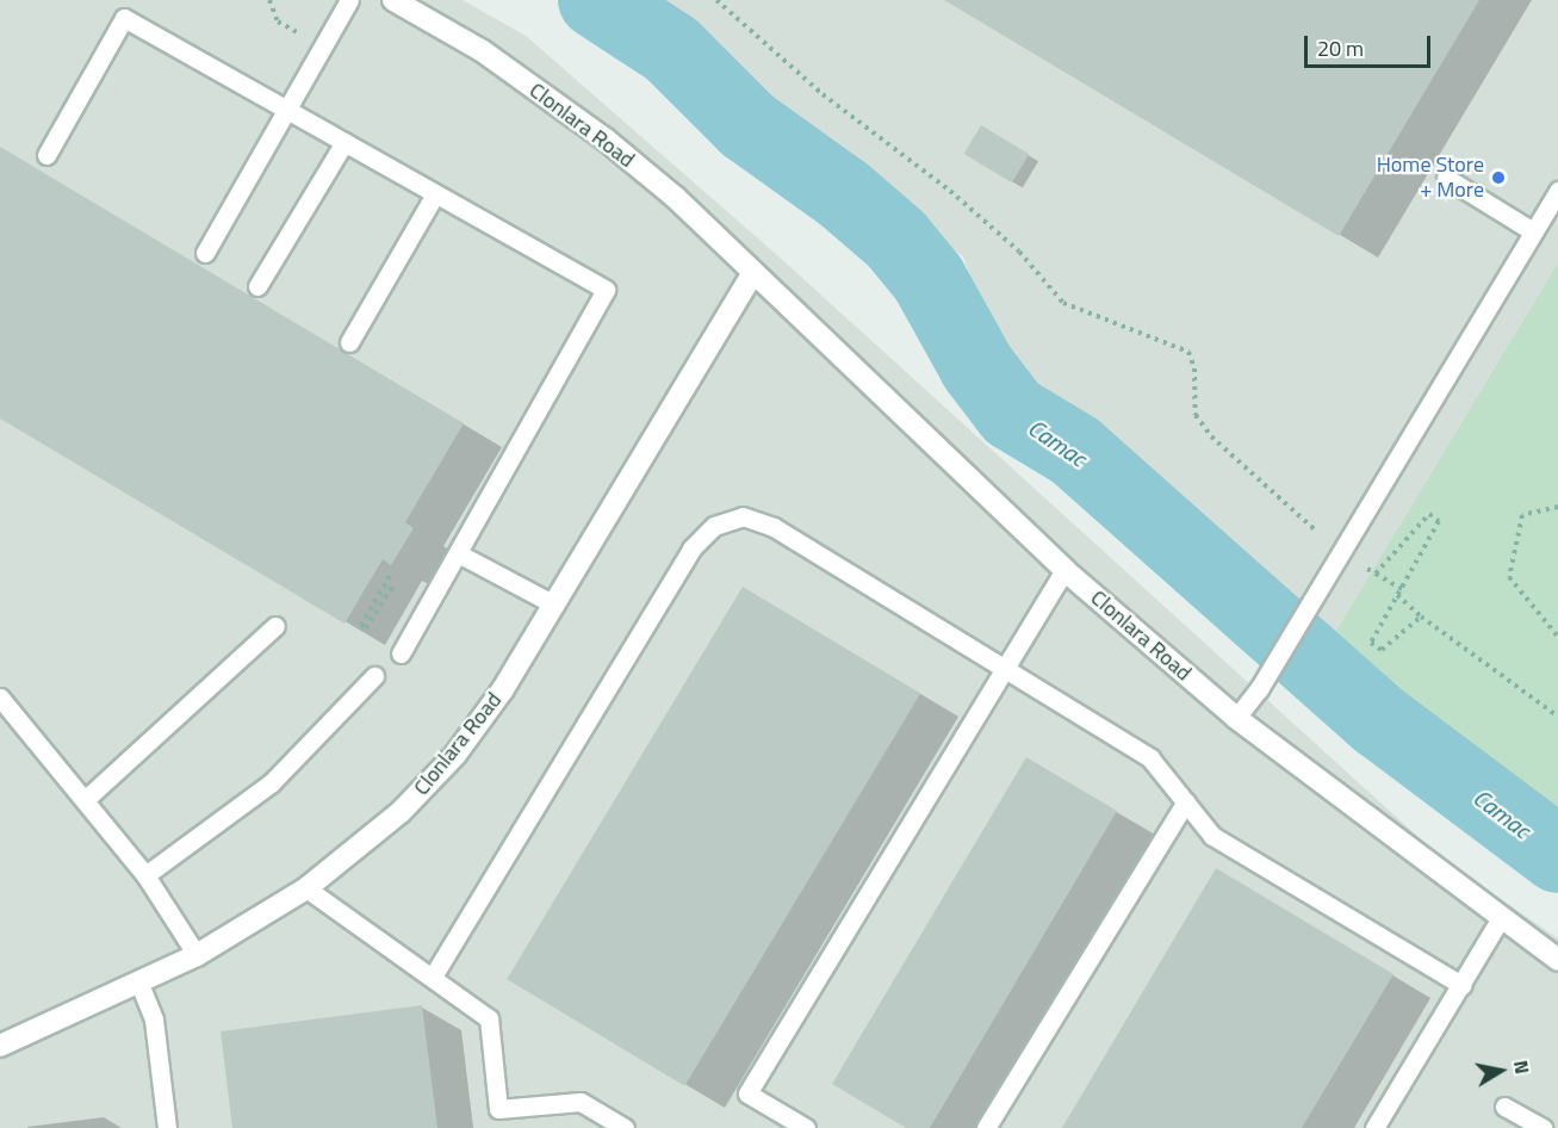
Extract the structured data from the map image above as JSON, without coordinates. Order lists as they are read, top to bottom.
{
  "streets": {
    "street": ["Clonlara Road"]
  },
  "water": ["Camac"],
  "places": ["Home Store + More"],
  "scale_bar": "20 m",
  "north": "right"
}
